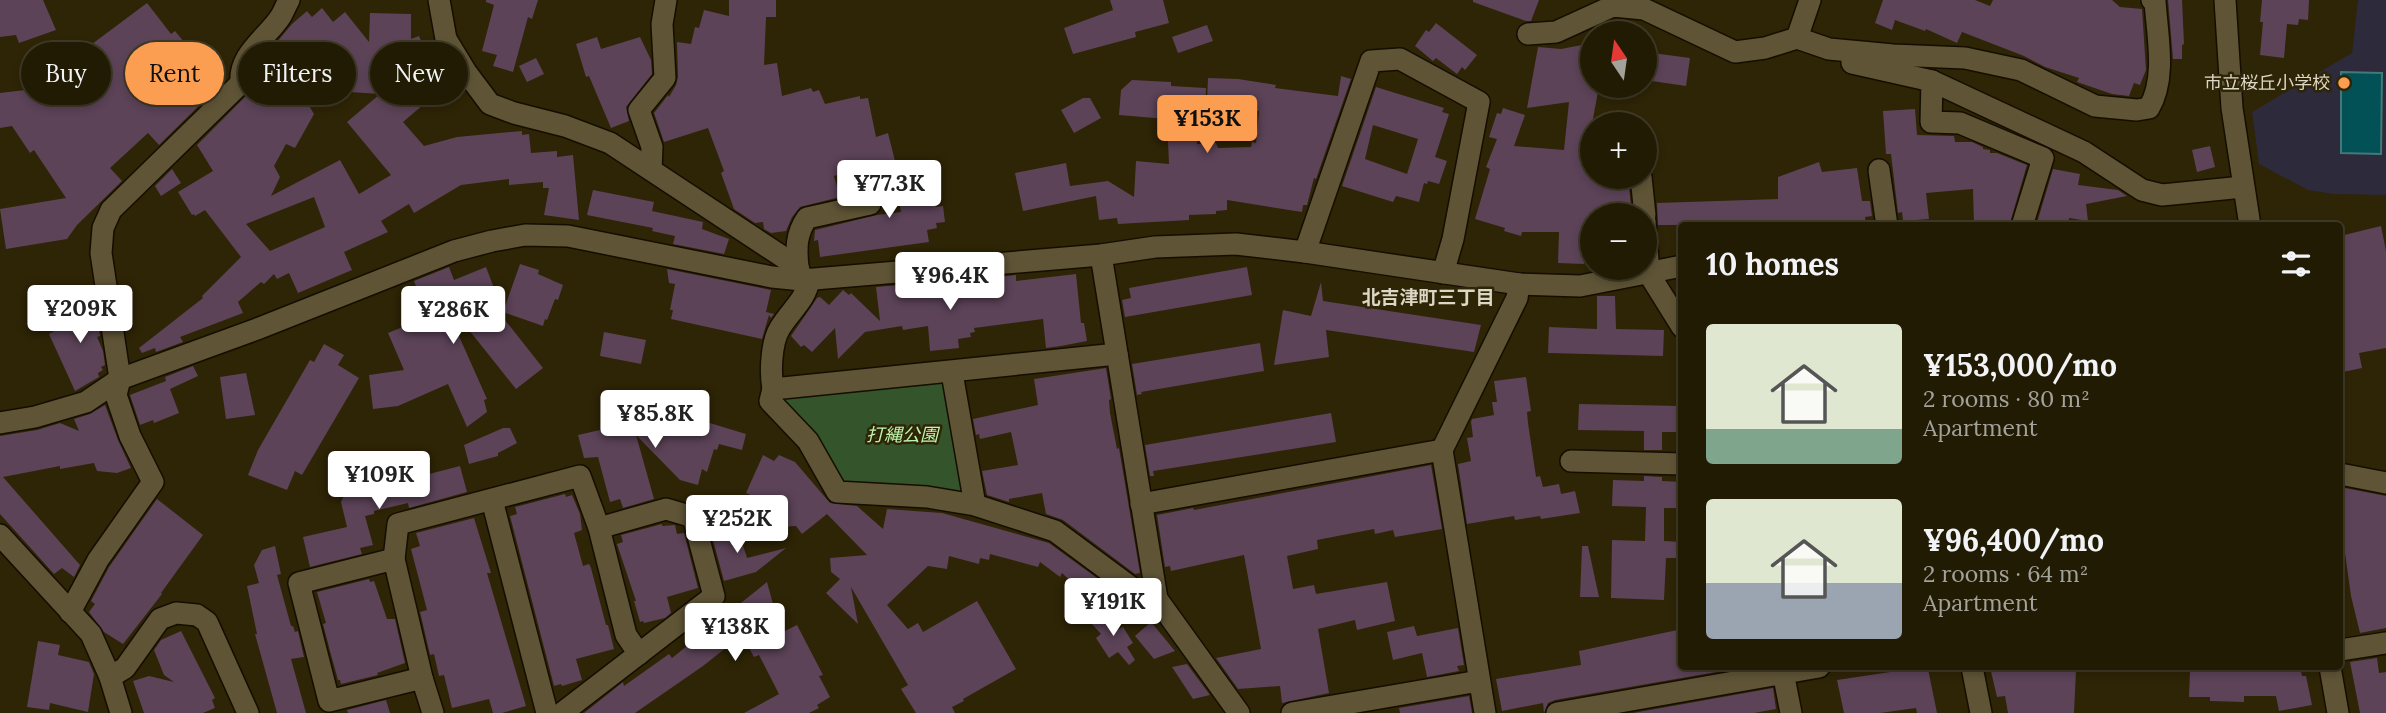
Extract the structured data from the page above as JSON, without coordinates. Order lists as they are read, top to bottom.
{
  "districts": ["北吉津町三丁目"],
  "parks": ["打縄公園"],
  "places": ["市立桜丘小学校"],
  "north": "top",
  "page": {
    "map_buttons": ["+", "−"],
    "chip": [
      "Buy",
      "Rent",
      "Filters",
      "New"
    ],
    "price": [
      "¥153K",
      "¥77.3K",
      "¥96.4K",
      "¥209K",
      "¥286K",
      "¥85.8K",
      "¥109K",
      "¥252K",
      "¥191K",
      "¥138K"
    ],
    "heading": "10 homes",
    "list": [
      {
        "name": "¥153,000/mo",
        "note": "2 rooms · 80 m² · Apartment"
      },
      {
        "name": "¥96,400/mo",
        "note": "2 rooms · 64 m² · Apartment"
      }
    ]
  }
}
